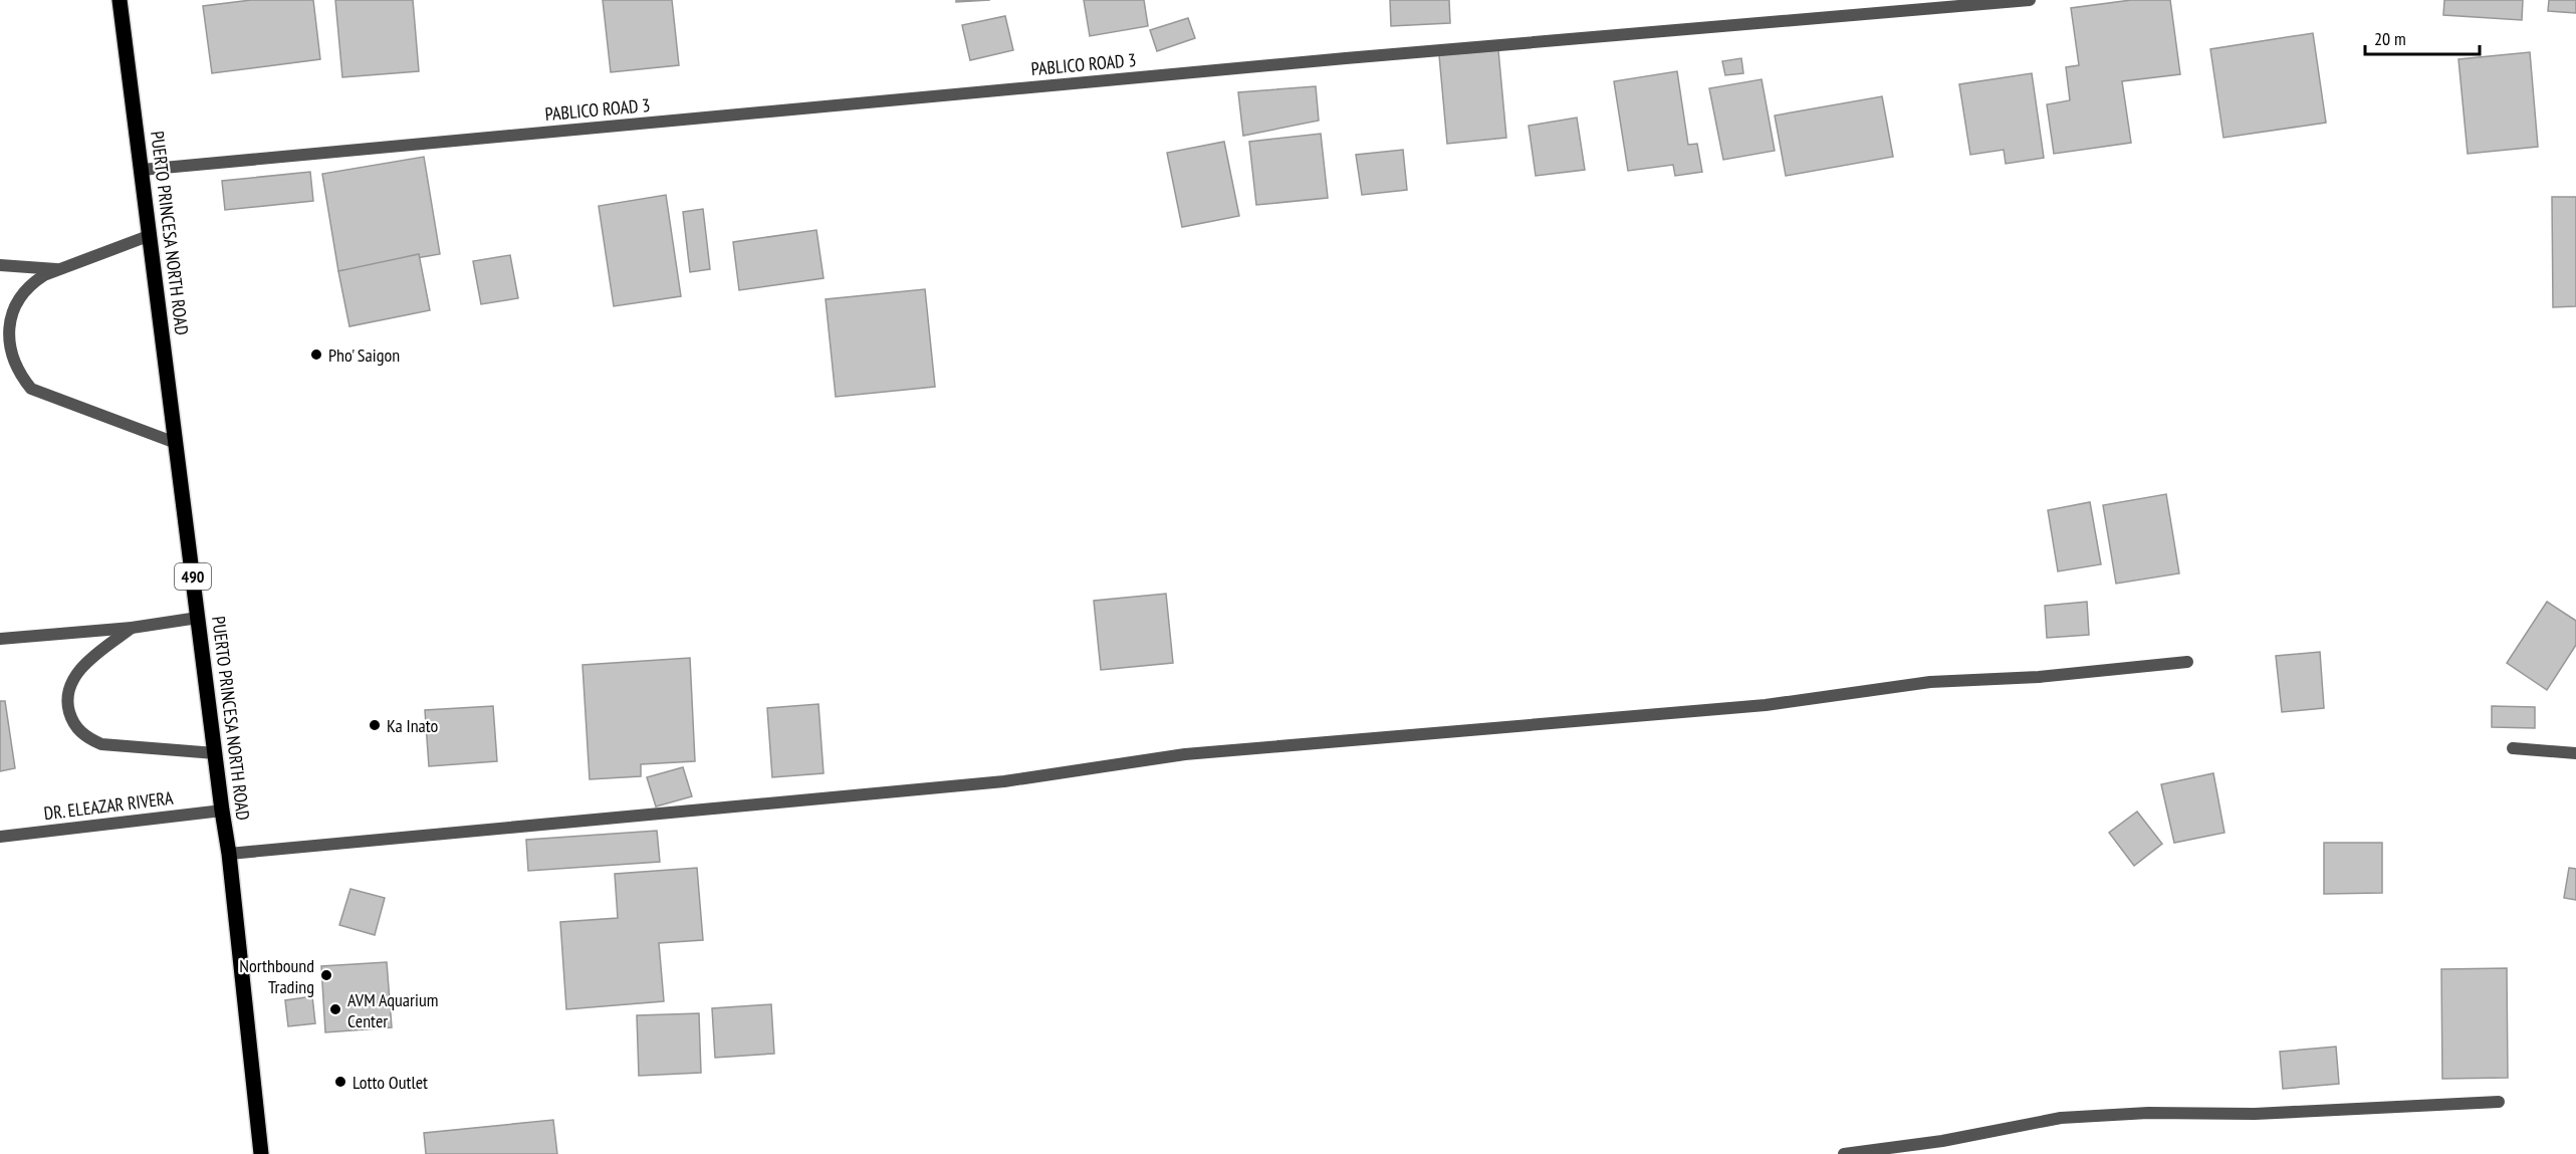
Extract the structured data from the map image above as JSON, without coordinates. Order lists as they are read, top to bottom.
{
  "streets": {
    "main road": ["PUERTO PRINCESA NORTH ROAD", "490"],
    "street": ["PABLICO ROAD 3", "DR. ELEAZAR RIVERA"]
  },
  "crossings": [
    ["PABLICO ROAD 3", "PUERTO PRINCESA NORTH ROAD"],
    ["PUERTO PRINCESA NORTH ROAD", "DR. ELEAZAR RIVERA"]
  ],
  "places": [
    "Pho' Saigon",
    "Ka Inato",
    "Northbound Trading",
    "AVM Aquarium Center",
    "Lotto Outlet"
  ],
  "scale_bar": "20 m"
}
